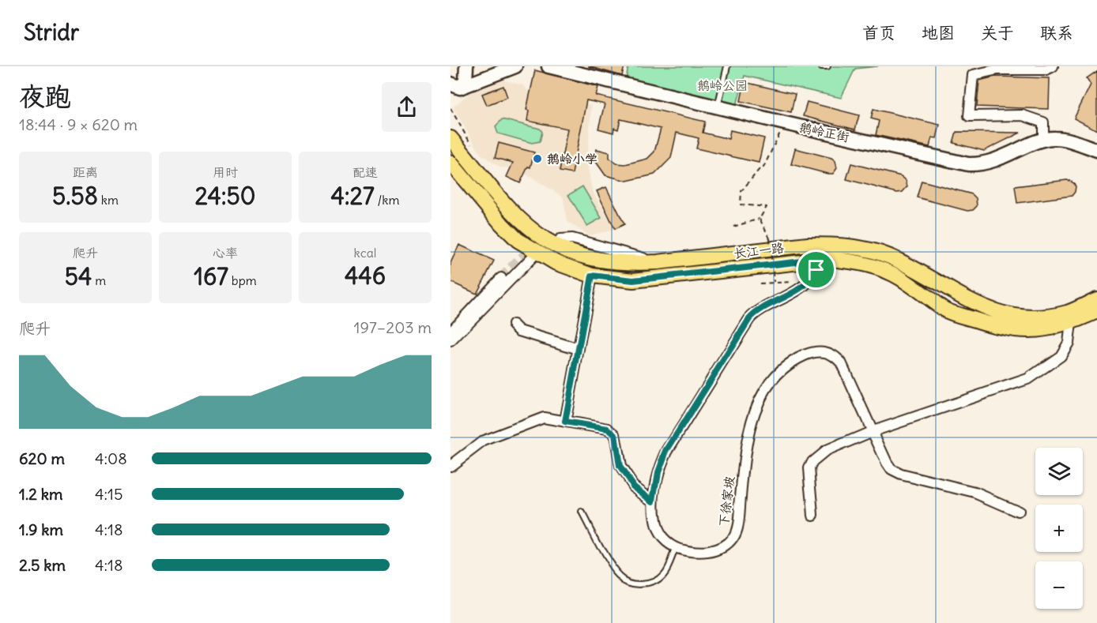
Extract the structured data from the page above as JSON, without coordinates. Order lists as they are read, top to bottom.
{
  "streets": {
    "main road": ["长江一路"],
    "street": ["鹅岭正街", "下徐家坡"]
  },
  "parks": ["鹅岭公园"],
  "places": ["鹅岭小学"],
  "page": {
    "header": "Stridr",
    "nav": [
      "首页",
      "地图",
      "关于",
      "联系"
    ],
    "heading": ["夜跑", "18:44 · 9 × 620 m"],
    "stats": [
      ["距离", "5.58 km"],
      ["用时", "24:50"],
      ["配速", "4:27 /km"],
      ["爬升", "54 m"],
      ["心率", "167 bpm"],
      ["kcal", "446"]
    ],
    "chart": ["爬升", "197–203 m"],
    "list": [
      {
        "name": "620 m",
        "note": "4:08"
      },
      {
        "name": "1.2 km",
        "note": "4:15"
      },
      {
        "name": "1.9 km",
        "note": "4:18"
      },
      {
        "name": "2.5 km",
        "note": "4:18"
      }
    ],
    "map_buttons": ["+", "−"]
  }
}
